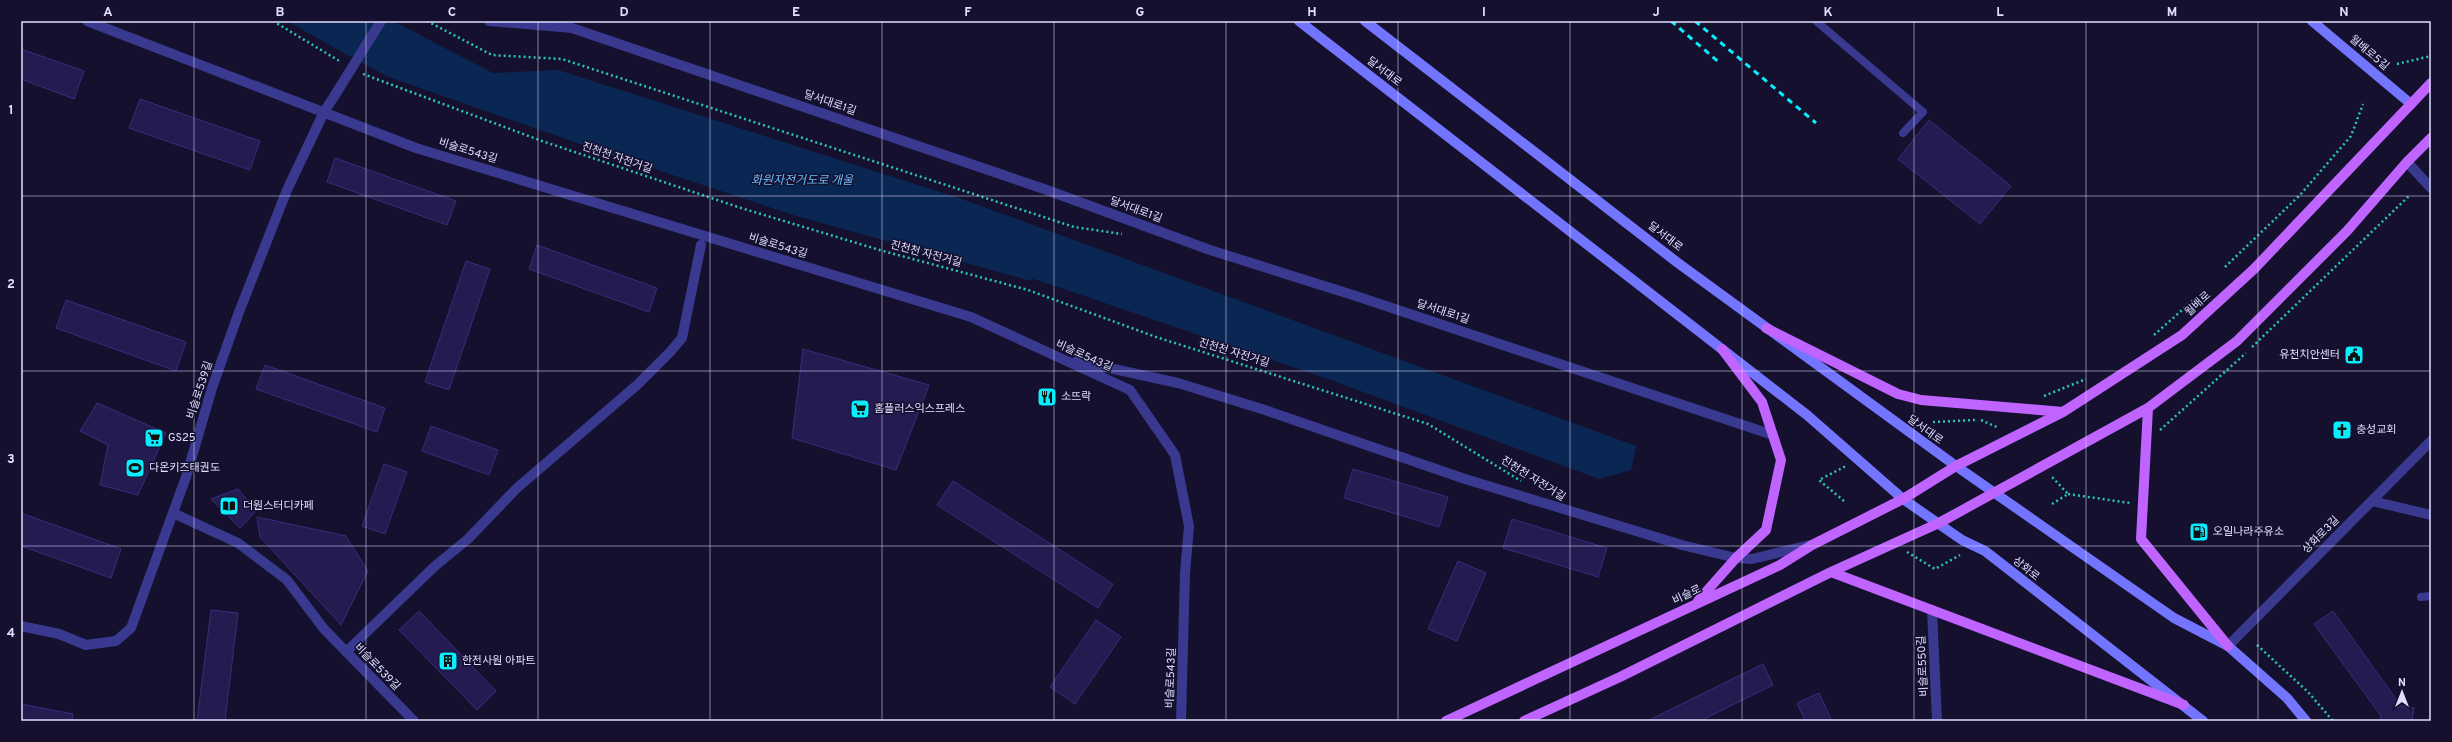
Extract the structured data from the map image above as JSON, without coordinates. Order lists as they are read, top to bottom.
{
  "streets": {
    "main road": [
      "월배로5길",
      "달서대로",
      "월배로",
      "상화로",
      "비슬로"
    ],
    "street": [
      "달서대로1길",
      "비슬로543길",
      "비슬로539길",
      "상화로3길",
      "비슬로550길"
    ],
    "path": ["진천천 자전거길"]
  },
  "crossings": [
    ["월배로5길", "월배로"],
    ["달서대로", "월배로"],
    ["달서대로", "상화로"],
    ["비슬로543길", "비슬로539길"],
    ["월배로", "비슬로"],
    ["상화로", "비슬로"]
  ],
  "water": ["화원자전거도로 개울"],
  "places": {
    "public building": ["유천치안센터"],
    "restaurant": ["소뜨락"],
    "supermarket": ["홈플러스익스프레스", "GS25"],
    "church": ["충성교회"],
    "sports": ["다온키즈태권도"],
    "library": ["더원스터디카페"],
    "fuel station": ["오일나라주유소"],
    "building": ["한전사원 아파트"]
  },
  "north": "top",
  "grid": {
    "columns": [
      "A",
      "B",
      "C",
      "D",
      "E",
      "F",
      "G",
      "H",
      "I",
      "J",
      "K",
      "L",
      "M",
      "N"
    ],
    "rows": [
      "1",
      "2",
      "3",
      "4"
    ]
  }
}
